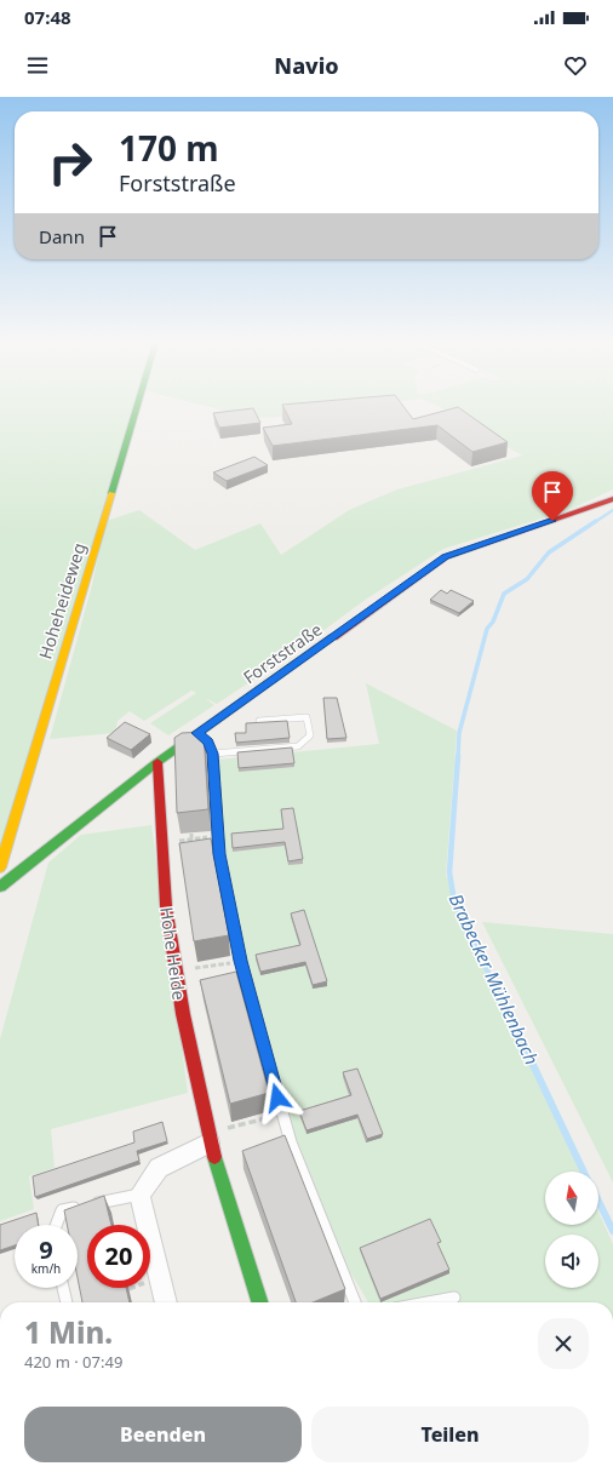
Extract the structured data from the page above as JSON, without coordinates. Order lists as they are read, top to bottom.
{
  "streets": {
    "street": ["Hoheheideweg", "Forststraße", "Hohe Heide"]
  },
  "crossings": [
    ["Forststraße", "Hohe Heide"]
  ],
  "water": ["Brabecker Mühlenbach"],
  "north": "top",
  "page": {
    "status": "07:48",
    "header": "Navio",
    "turn": ["170 m", "Forststraße"],
    "then": "Dann",
    "speed": "9 km/h",
    "limit": "20",
    "heading": ["1 Min.", "420 m · 07:49"],
    "buttons": ["Beenden", "Teilen"]
  }
}
